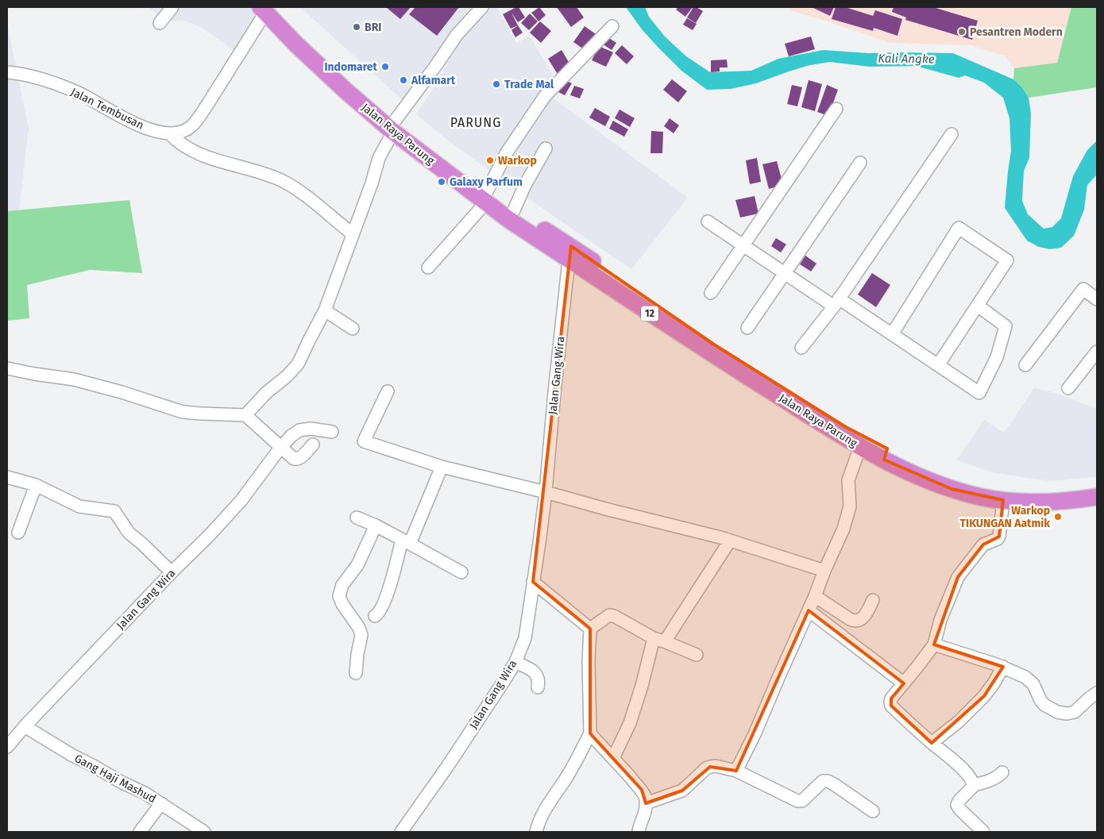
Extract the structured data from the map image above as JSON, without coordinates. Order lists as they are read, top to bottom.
{
  "streets": {
    "highway": ["Jalan Raya Parung", "12"],
    "street": ["Jalan Tembusan", "Jalan Gang Wira", "Gang Haji Mashud"]
  },
  "crossings": [
    ["Jalan Tembusan", "Jalan Raya Parung"],
    ["Jalan Raya Parung", "Jalan Gang Wira"],
    ["Jalan Gang Wira", "Gang Haji Mashud"]
  ],
  "districts": ["PARUNG"],
  "water": ["Kali Angke"],
  "places": [
    "BRI",
    "Pesantren Modern",
    "Indomaret",
    "Alfamart",
    "Trade Mal",
    "Warkop",
    "Galaxy Parfum",
    "Warkop TIKUNGAN Aatmik"
  ]
}
